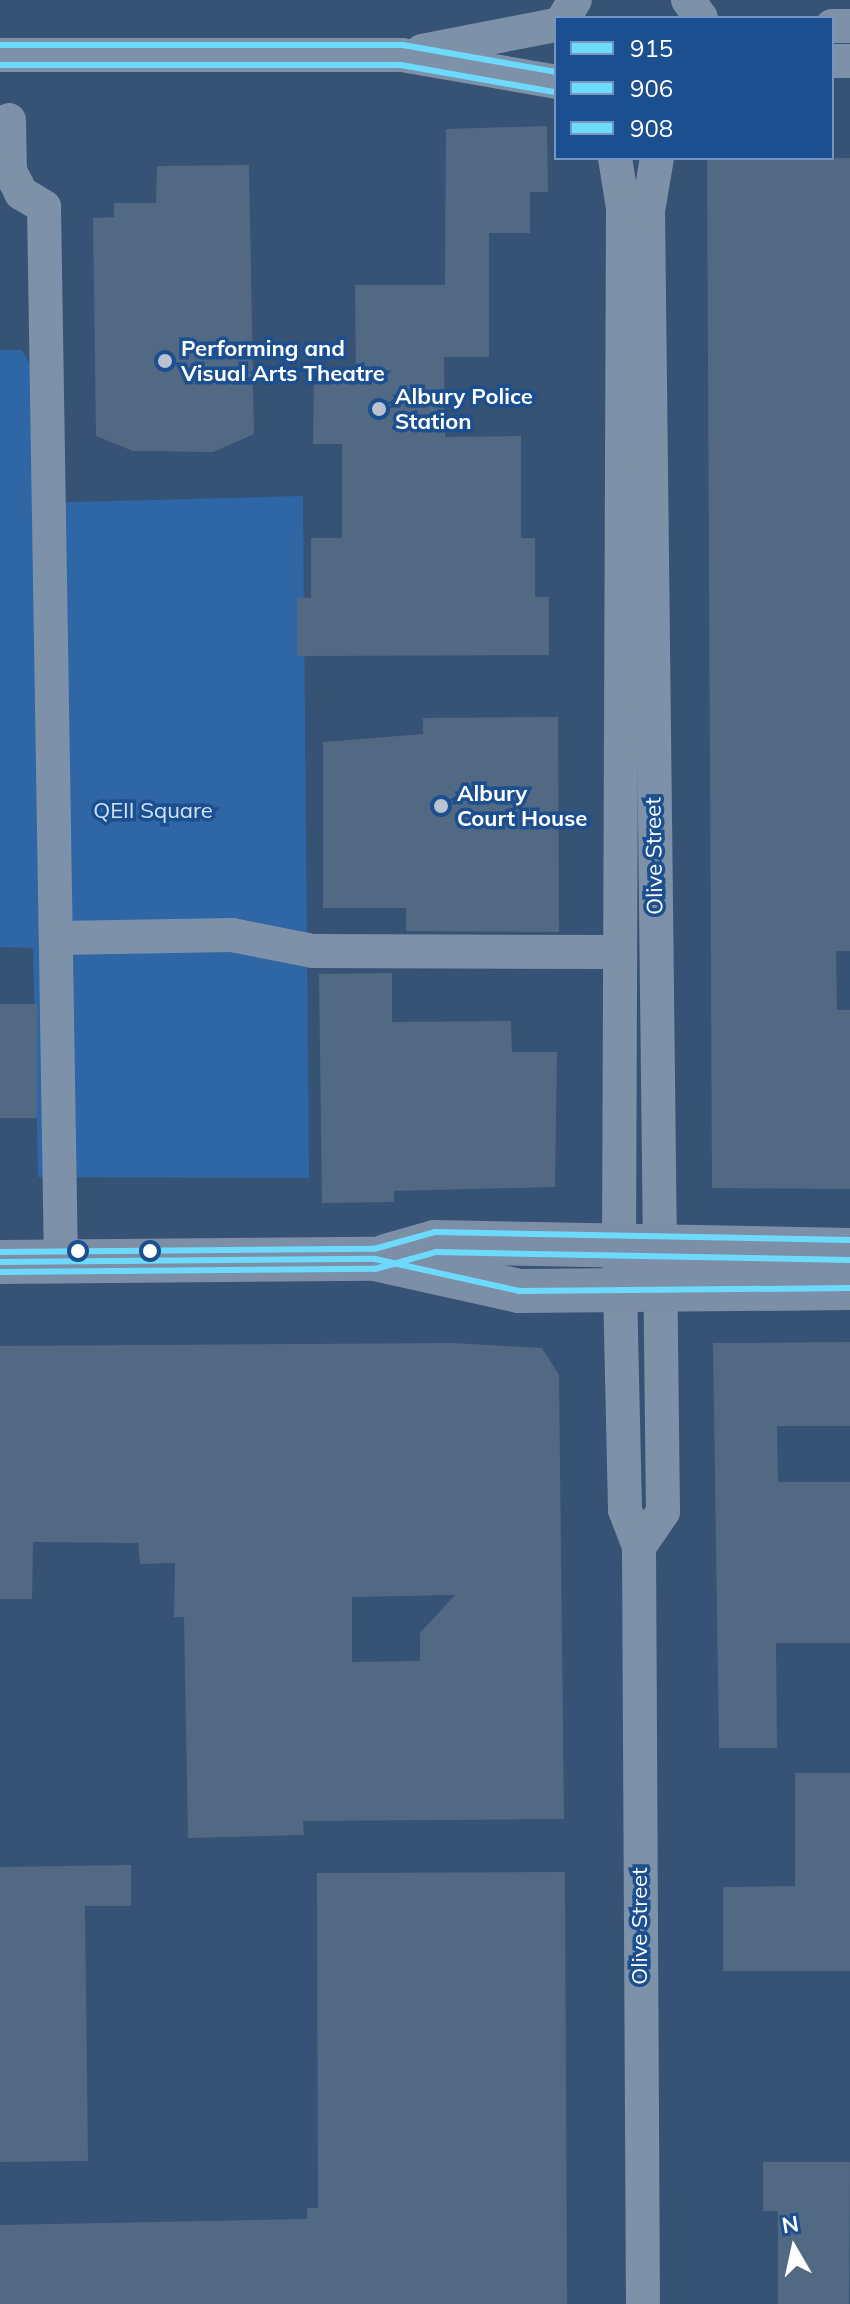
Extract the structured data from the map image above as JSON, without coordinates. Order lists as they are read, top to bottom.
{
  "streets": {
    "street": ["Olive Street"]
  },
  "parks": ["QEII Square"],
  "places": ["Performing and Visual Arts Theatre", "Albury Police Station", "Albury Court House"],
  "lines": ["transit line 908", "transit line 906", "transit line 915"],
  "legend": ["915", "906", "908"],
  "north": "top"
}
